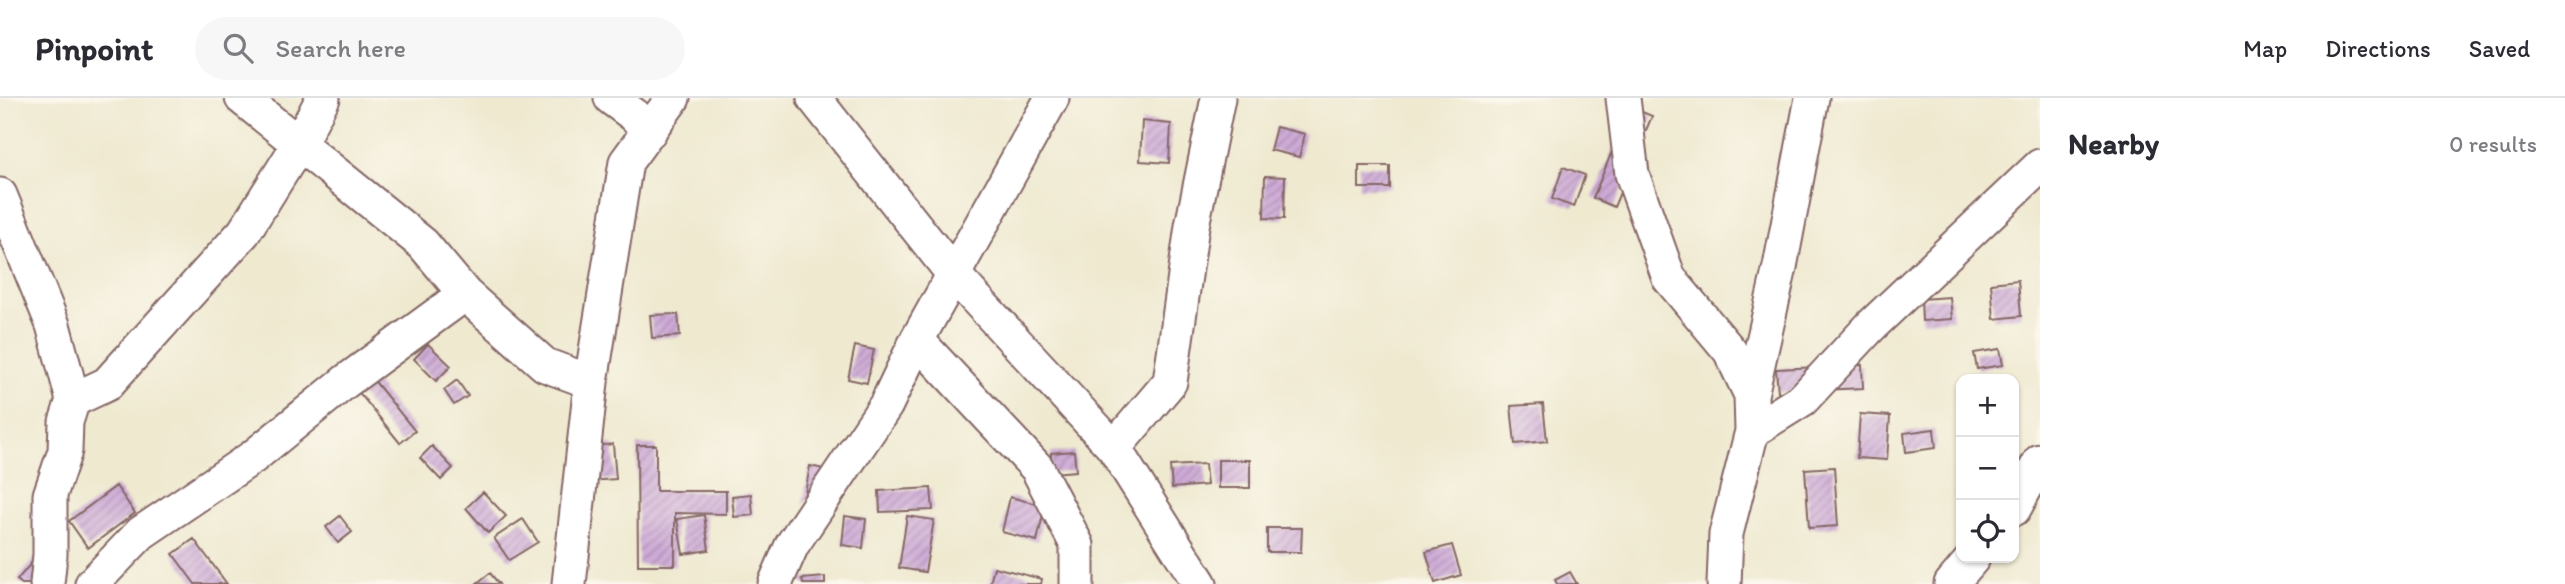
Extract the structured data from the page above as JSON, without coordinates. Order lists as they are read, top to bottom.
{
  "page": {
    "header": "Pinpoint",
    "search": "Search here",
    "nav": ["Map", "Directions", "Saved"],
    "heading": ["Nearby", "0 results"],
    "map_buttons": ["+", "−"]
  }
}
